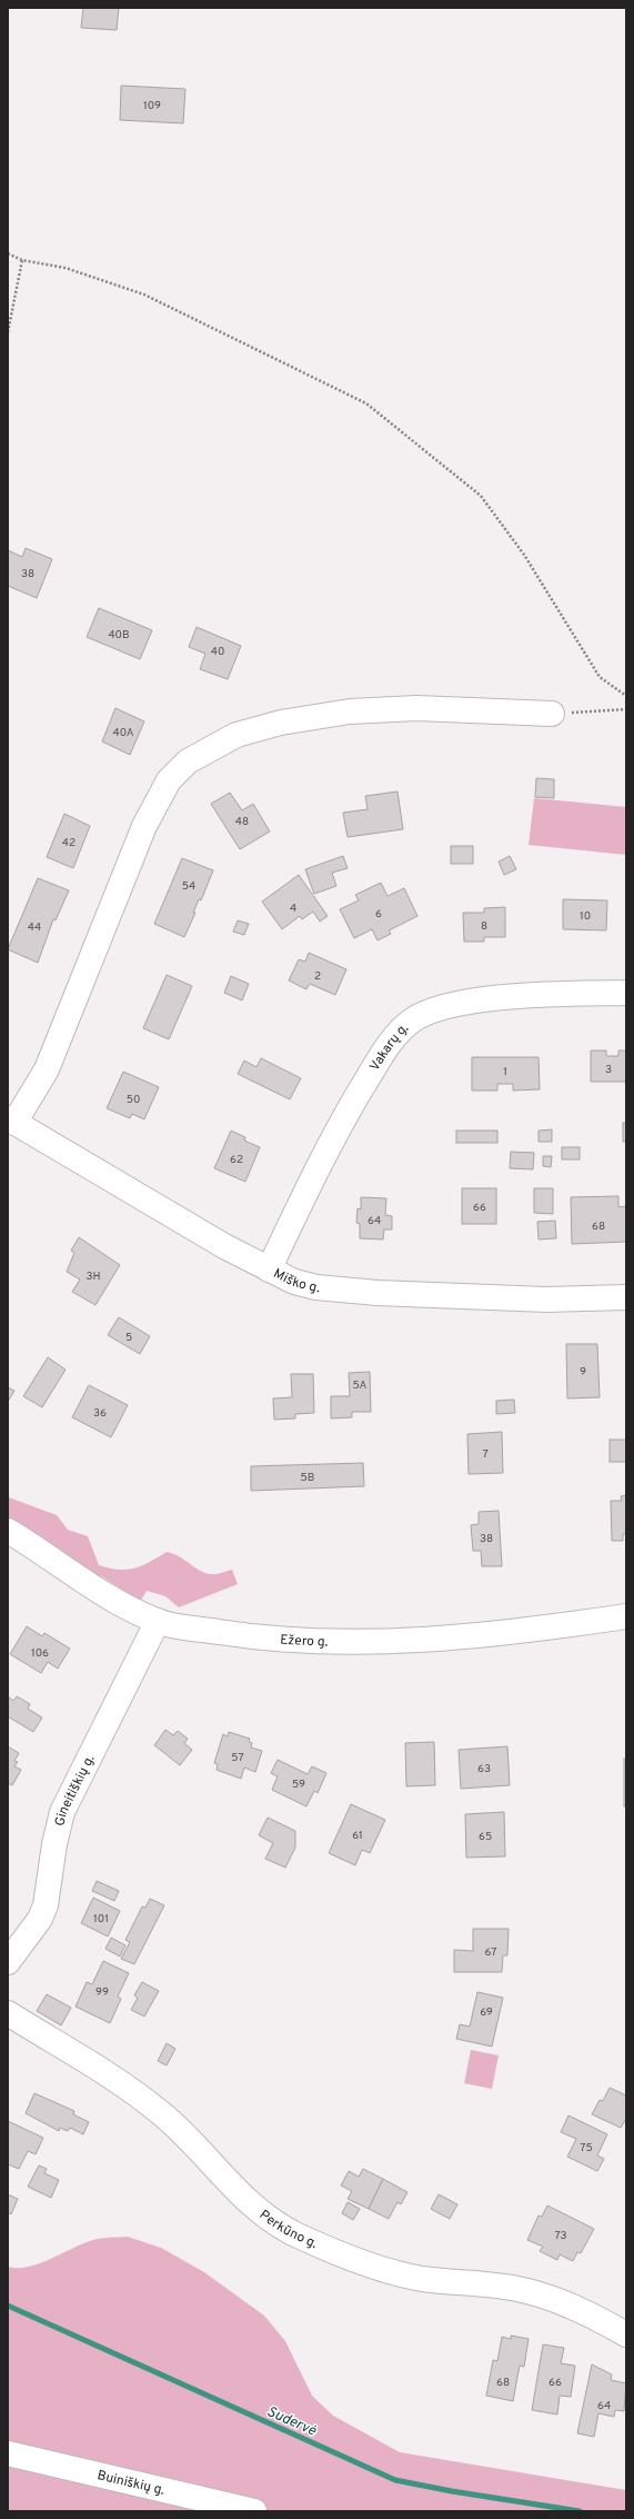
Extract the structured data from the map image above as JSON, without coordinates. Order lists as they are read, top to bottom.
{
  "streets": {
    "street": [
      "Vakarų g.",
      "Miško g.",
      "Ežero g.",
      "Gineitiškių g.",
      "Perkūno g.",
      "Buiniškių g."
    ]
  },
  "crossings": [
    ["Vakarų g.", "Miško g."],
    ["Ežero g.", "Gineitiškių g."]
  ],
  "water": ["Sudervė"],
  "house_numbers": [
    "109",
    "38",
    "40B",
    "40",
    "40A",
    "48",
    "42",
    "54",
    "4",
    "6",
    "10",
    "8",
    "44",
    "2",
    "3",
    "1",
    "50",
    "62",
    "66",
    "64",
    "68",
    "3H",
    "5",
    "9",
    "5A",
    "36",
    "7",
    "5B",
    "38",
    "106",
    "57",
    "63",
    "59",
    "61",
    "65",
    "101",
    "67",
    "99",
    "69",
    "75",
    "73",
    "68",
    "66",
    "64"
  ]
}
